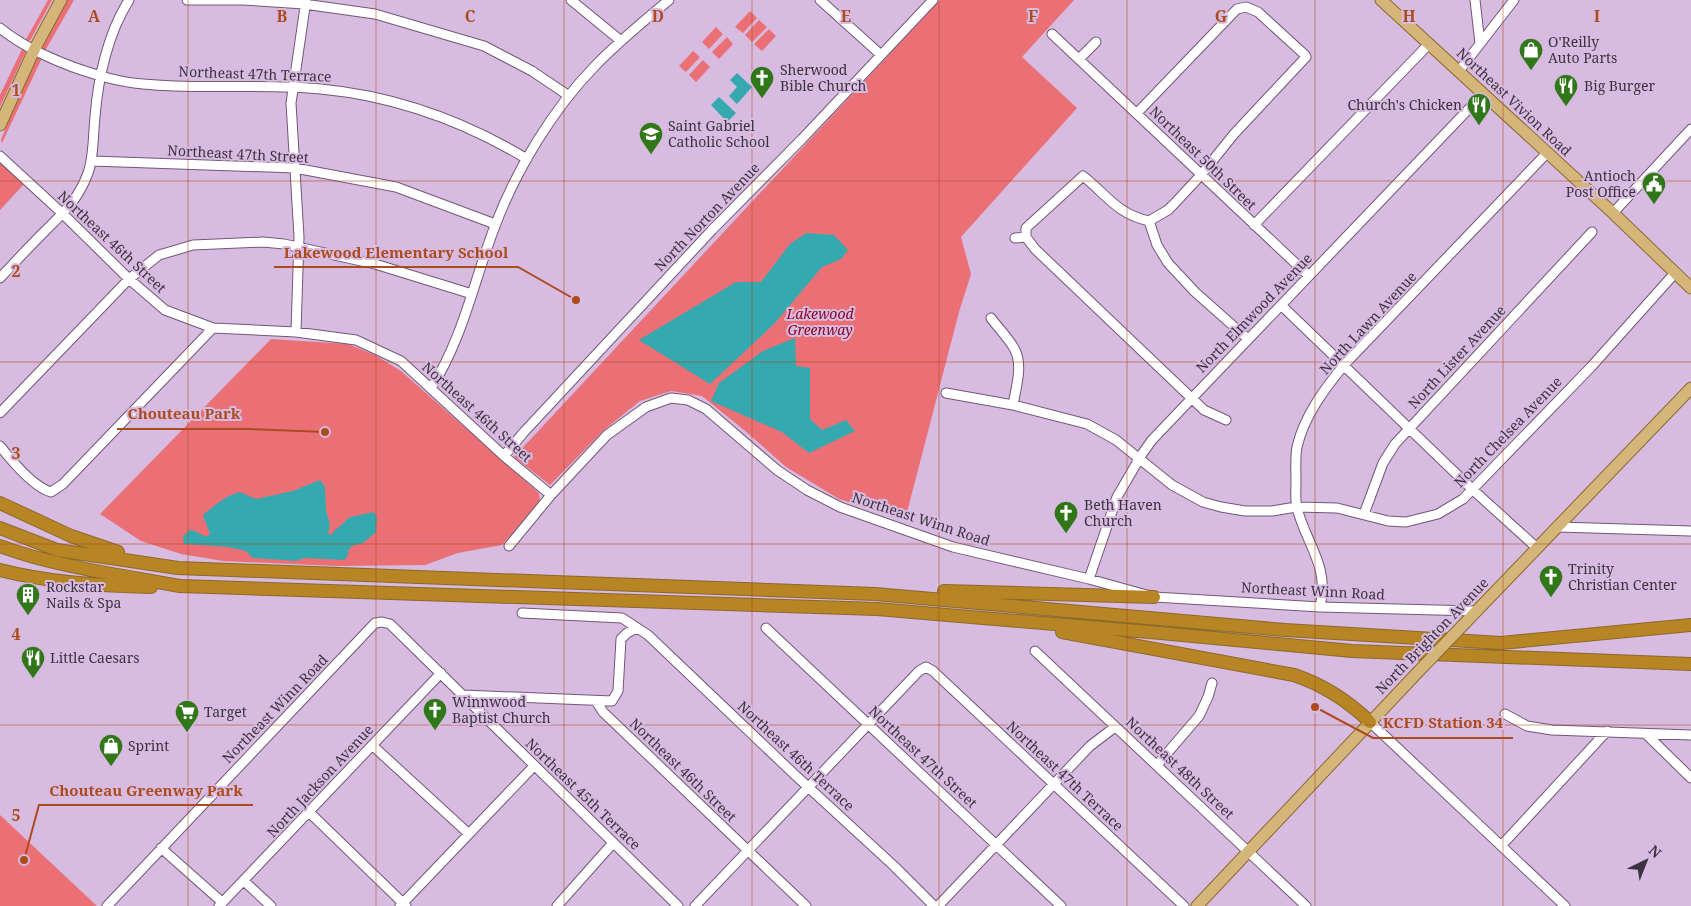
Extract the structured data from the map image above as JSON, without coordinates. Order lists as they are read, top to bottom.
{
  "streets": {
    "main road": ["Northeast Vivion Road", "North Brighton Avenue"],
    "street": [
      "Northeast 47th Terrace",
      "Northeast 47th Street",
      "Northeast 50th Street",
      "North Norton Avenue",
      "Northeast 46th Street",
      "North Elmwood Avenue",
      "North Lawn Avenue",
      "North Lister Avenue",
      "North Chelsea Avenue",
      "Northeast Winn Road",
      "Northeast 46th Terrace",
      "Northeast 48th Street",
      "North Jackson Avenue",
      "Northeast 45th Terrace"
    ]
  },
  "crossings": [
    ["Northeast 47th Terrace", "Northeast 47th Street"],
    ["Northeast Vivion Road", "North Elmwood Avenue"],
    ["Northeast Vivion Road", "North Lawn Avenue"],
    ["Northeast Vivion Road", "North Chelsea Avenue"],
    ["Northeast 50th Street", "North Elmwood Avenue"],
    ["North Norton Avenue", "Northeast 46th Street"],
    ["Northeast 46th Street", "Northeast Winn Road"],
    ["North Elmwood Avenue", "North Chelsea Avenue"],
    ["North Elmwood Avenue", "Northeast Winn Road"],
    ["North Lawn Avenue", "North Chelsea Avenue"],
    ["North Lawn Avenue", "Northeast Winn Road"],
    ["North Lister Avenue", "North Chelsea Avenue"],
    ["Northeast Winn Road", "North Brighton Avenue"],
    ["Northeast Winn Road", "Northeast 45th Terrace"],
    ["North Brighton Avenue", "Northeast 48th Street"],
    ["North Jackson Avenue", "Northeast 45th Terrace"]
  ],
  "parks": ["Lakewood Greenway"],
  "places": {
    "shop": ["O'Reilly Auto Parts", "Sprint"],
    "church": [
      "Sherwood Bible Church",
      "Beth Haven Church",
      "Trinity Christian Center",
      "Winnwood Baptist Church"
    ],
    "restaurant": ["Big Burger", "Church's Chicken", "Little Caesars"],
    "school or university": ["Saint Gabriel Catholic School"],
    "public building": ["Antioch Post Office"],
    "other": [
      "Lakewood Elementary School",
      "Chouteau Park",
      "KCFD Station 34",
      "Chouteau Greenway Park"
    ],
    "building": ["Rockstar Nails & Spa"],
    "supermarket": ["Target"]
  },
  "north": "top right",
  "grid": {
    "columns": [
      "A",
      "B",
      "C",
      "D",
      "E",
      "F",
      "G",
      "H",
      "I"
    ],
    "rows": [
      "1",
      "2",
      "3",
      "4",
      "5"
    ]
  }
}
